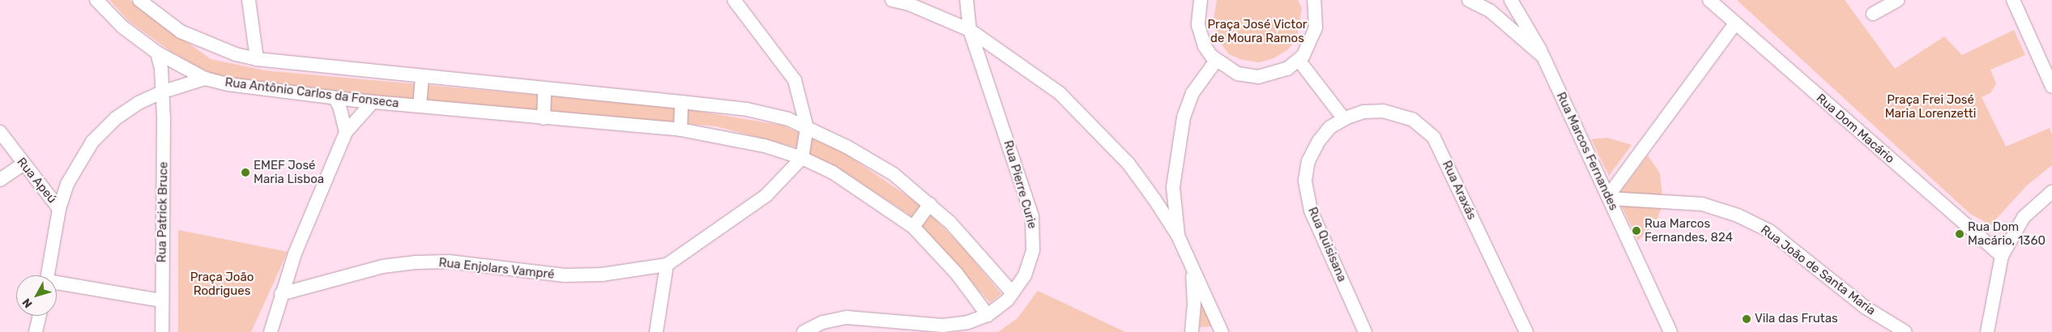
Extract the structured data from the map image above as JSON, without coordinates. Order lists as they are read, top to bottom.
{
  "streets": {
    "street": [
      "Rua Antônio Carlos da Fonseca",
      "Rua Dom Macário",
      "Rua Marcos Fernandes",
      "Rua Apeú",
      "Rua Pierre Curie",
      "Rua Araxás",
      "Rua Patrick Bruce",
      "Rua Quisisana",
      "Rua Enjolars Vampré",
      "Rua João de Santa Maria"
    ]
  },
  "crossings": [
    ["Rua Antônio Carlos da Fonseca", "Rua Pierre Curie"],
    ["Rua Marcos Fernandes", "Rua João de Santa Maria"],
    ["Rua Araxás", "Rua Quisisana"]
  ],
  "parks": ["Praça José Victor de Moura Ramos", "Praça Frei José Maria Lorenzetti", "Praça João Rodrigues"],
  "places": [
    "EMEF José Maria Lisboa",
    "Rua Marcos Fernandes, 824",
    "Rua Dom Macário, 1360",
    "Vila das Frutas"
  ],
  "north": "bottom left"
}
